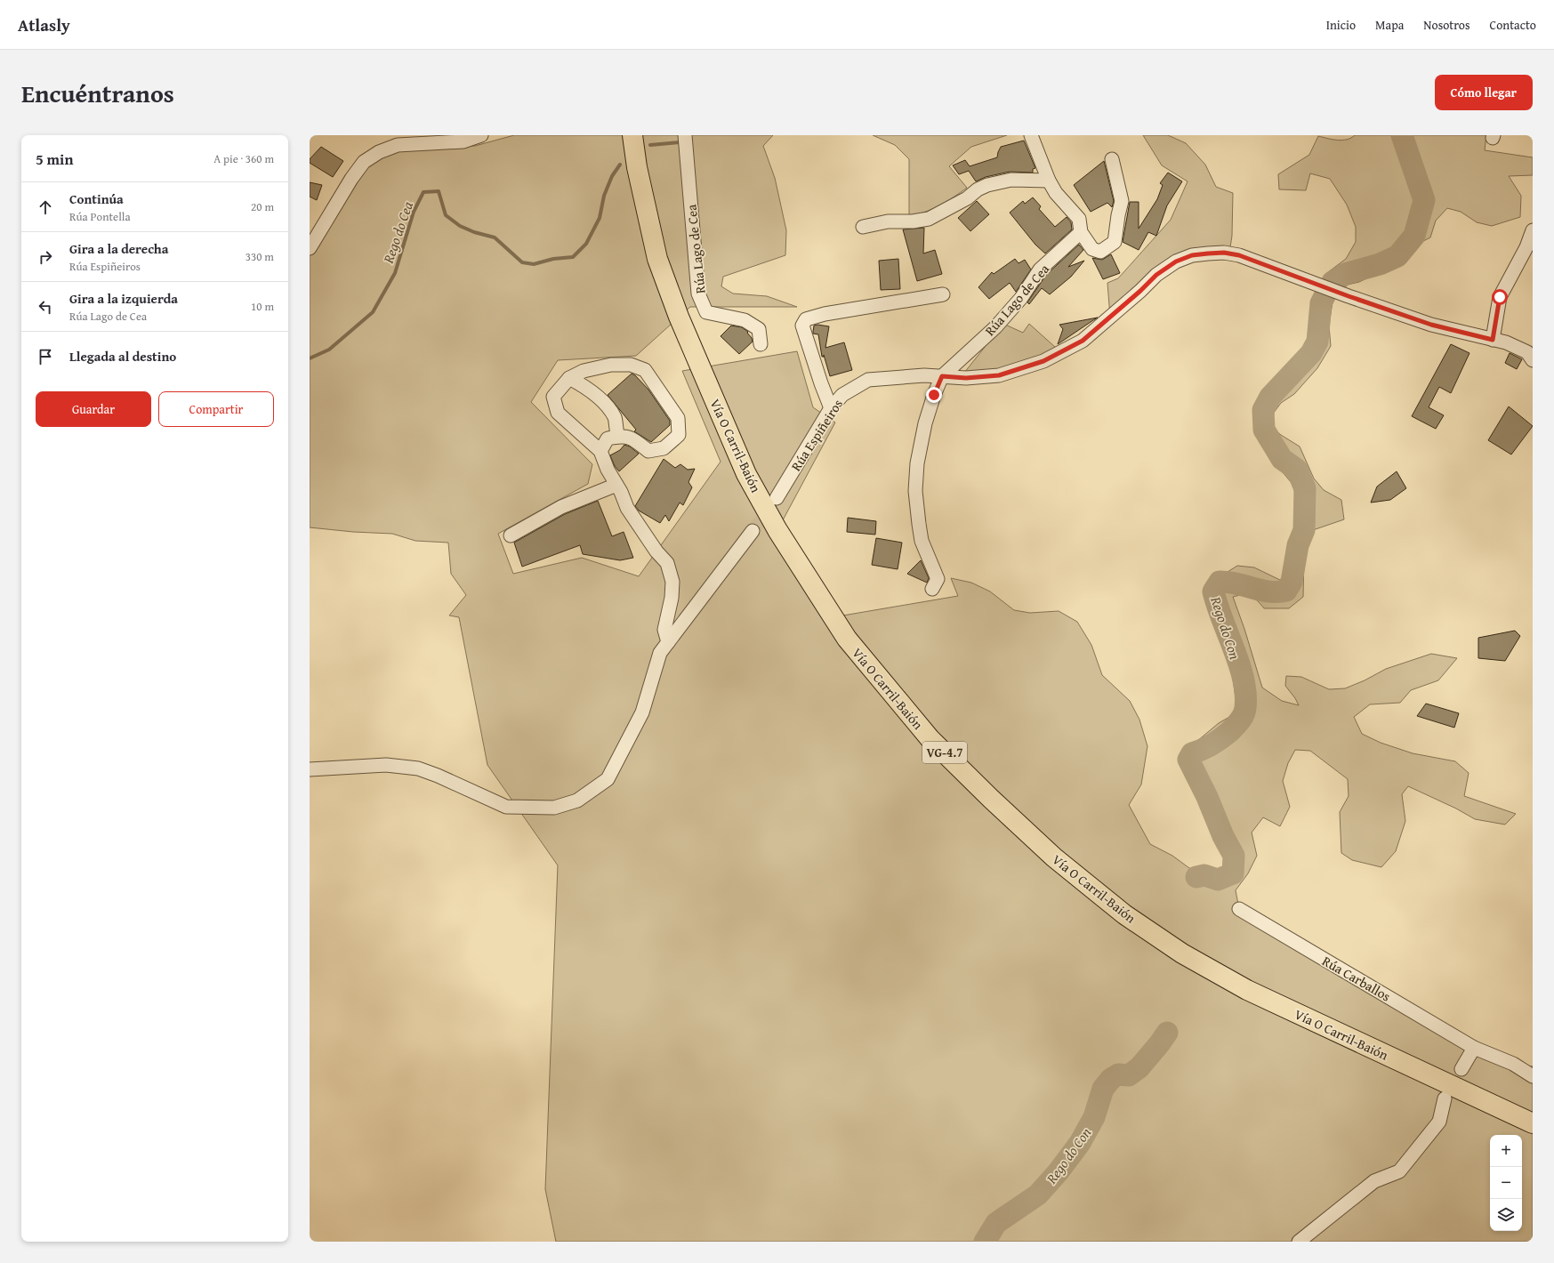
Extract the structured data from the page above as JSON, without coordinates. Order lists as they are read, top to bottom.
{
  "streets": {
    "highway": ["Vía O Carril-Baión", "VG-4.7"],
    "street": ["Rúa Lago de Cea", "Rúa Espiñeiros", "Rúa Carballos"]
  },
  "crossings": [
    ["Rúa Lago de Cea", "Rúa Espiñeiros"]
  ],
  "water": ["Rego do Cea", "Rego do Con"],
  "page": {
    "header": "Atlasly",
    "nav": [
      "Inicio",
      "Mapa",
      "Nosotros",
      "Contacto"
    ],
    "title": "Encuéntranos",
    "buttons": [
      "Cómo llegar",
      ["Guardar", "Compartir"]
    ],
    "heading": ["5 min", "A pie · 360 m"],
    "list": [
      ["Continúa", "Rúa Pontella", "20 m"],
      ["Gira a la derecha", "Rúa Espiñeiros", "330 m"],
      ["Gira a la izquierda", "Rúa Lago de Cea", "10 m"],
      "Llegada al destino"
    ],
    "map_buttons": ["+", "−"]
  }
}
